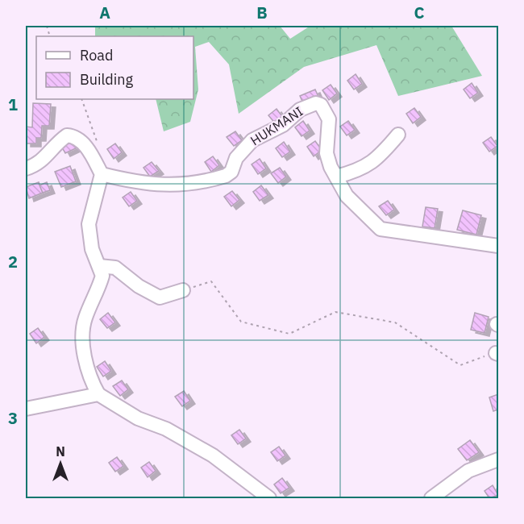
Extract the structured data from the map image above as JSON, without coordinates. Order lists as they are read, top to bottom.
{
  "streets": {
    "street": ["HUKMANI"]
  },
  "legend": ["Road", "Building"],
  "north": "top",
  "grid": {
    "columns": ["A", "B", "C"],
    "rows": ["1", "2", "3"]
  }
}
